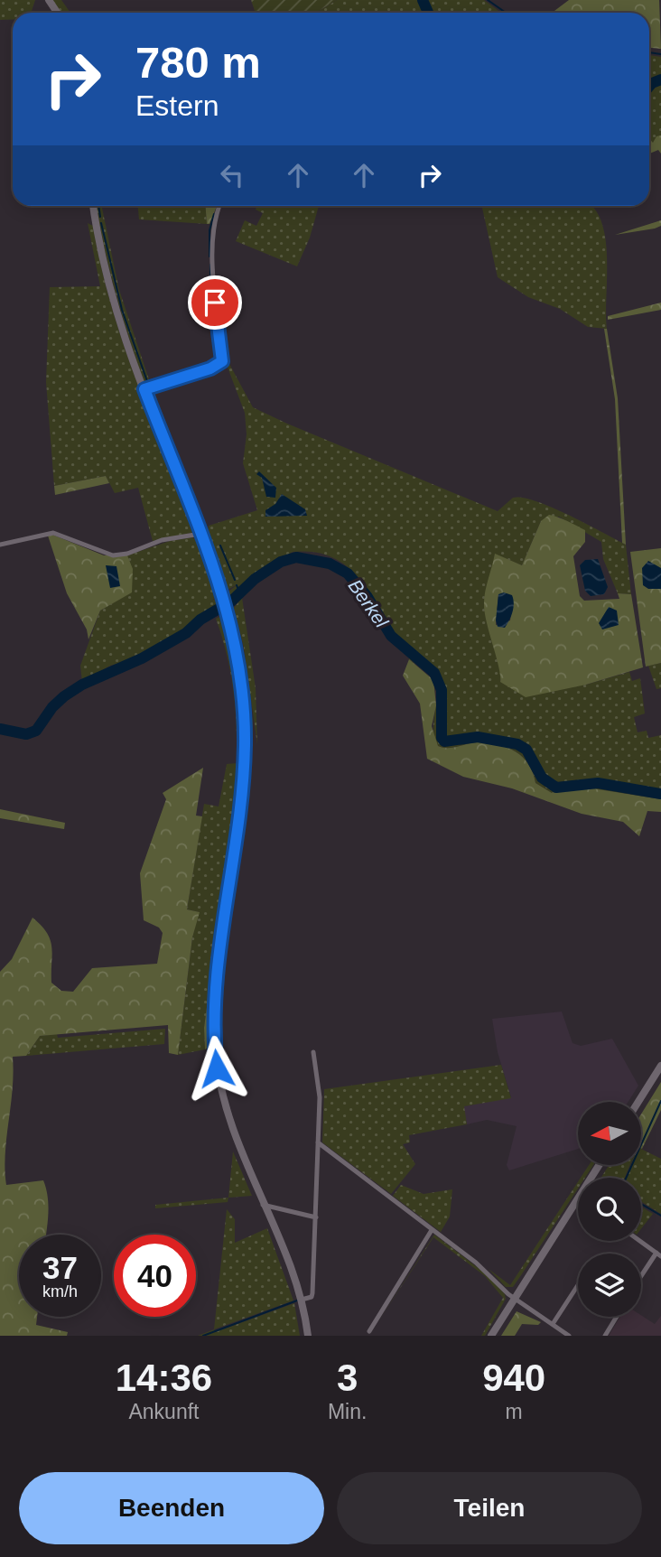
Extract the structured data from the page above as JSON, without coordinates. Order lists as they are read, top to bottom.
{
  "water": ["Berkel"],
  "north": "left",
  "page": {
    "turn": ["780 m", "Estern"],
    "speed": "37 km/h",
    "limit": "40",
    "eta": [
      "14:36",
      "Ankunft",
      "3",
      "Min.",
      "940",
      "m"
    ],
    "buttons": ["Beenden", "Teilen"]
  }
}
